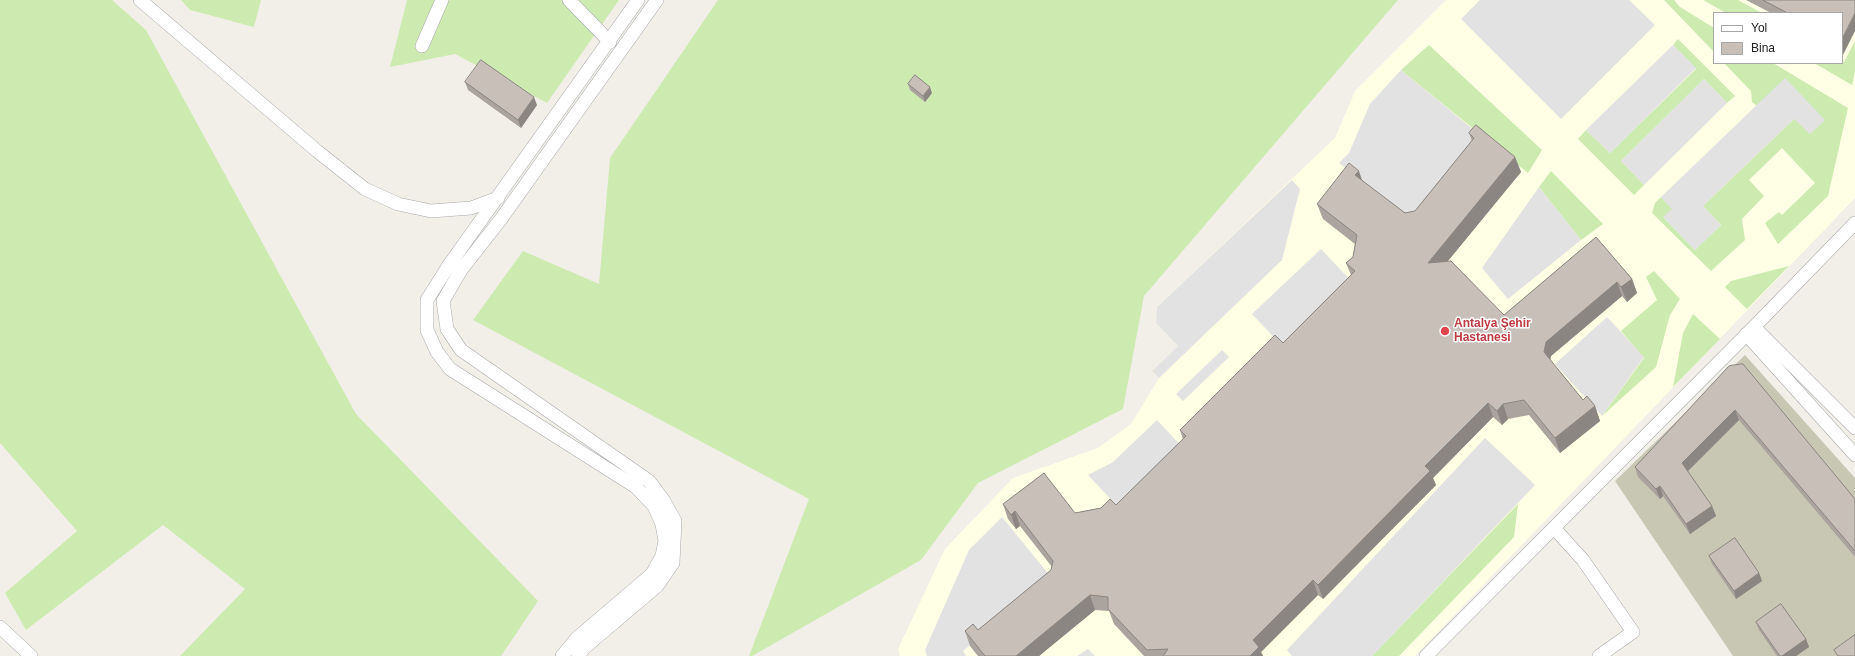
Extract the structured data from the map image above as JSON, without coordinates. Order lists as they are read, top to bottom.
{
  "places": ["Antalya Şehir Hastanesi"],
  "legend": ["Yol", "Bina"]
}
